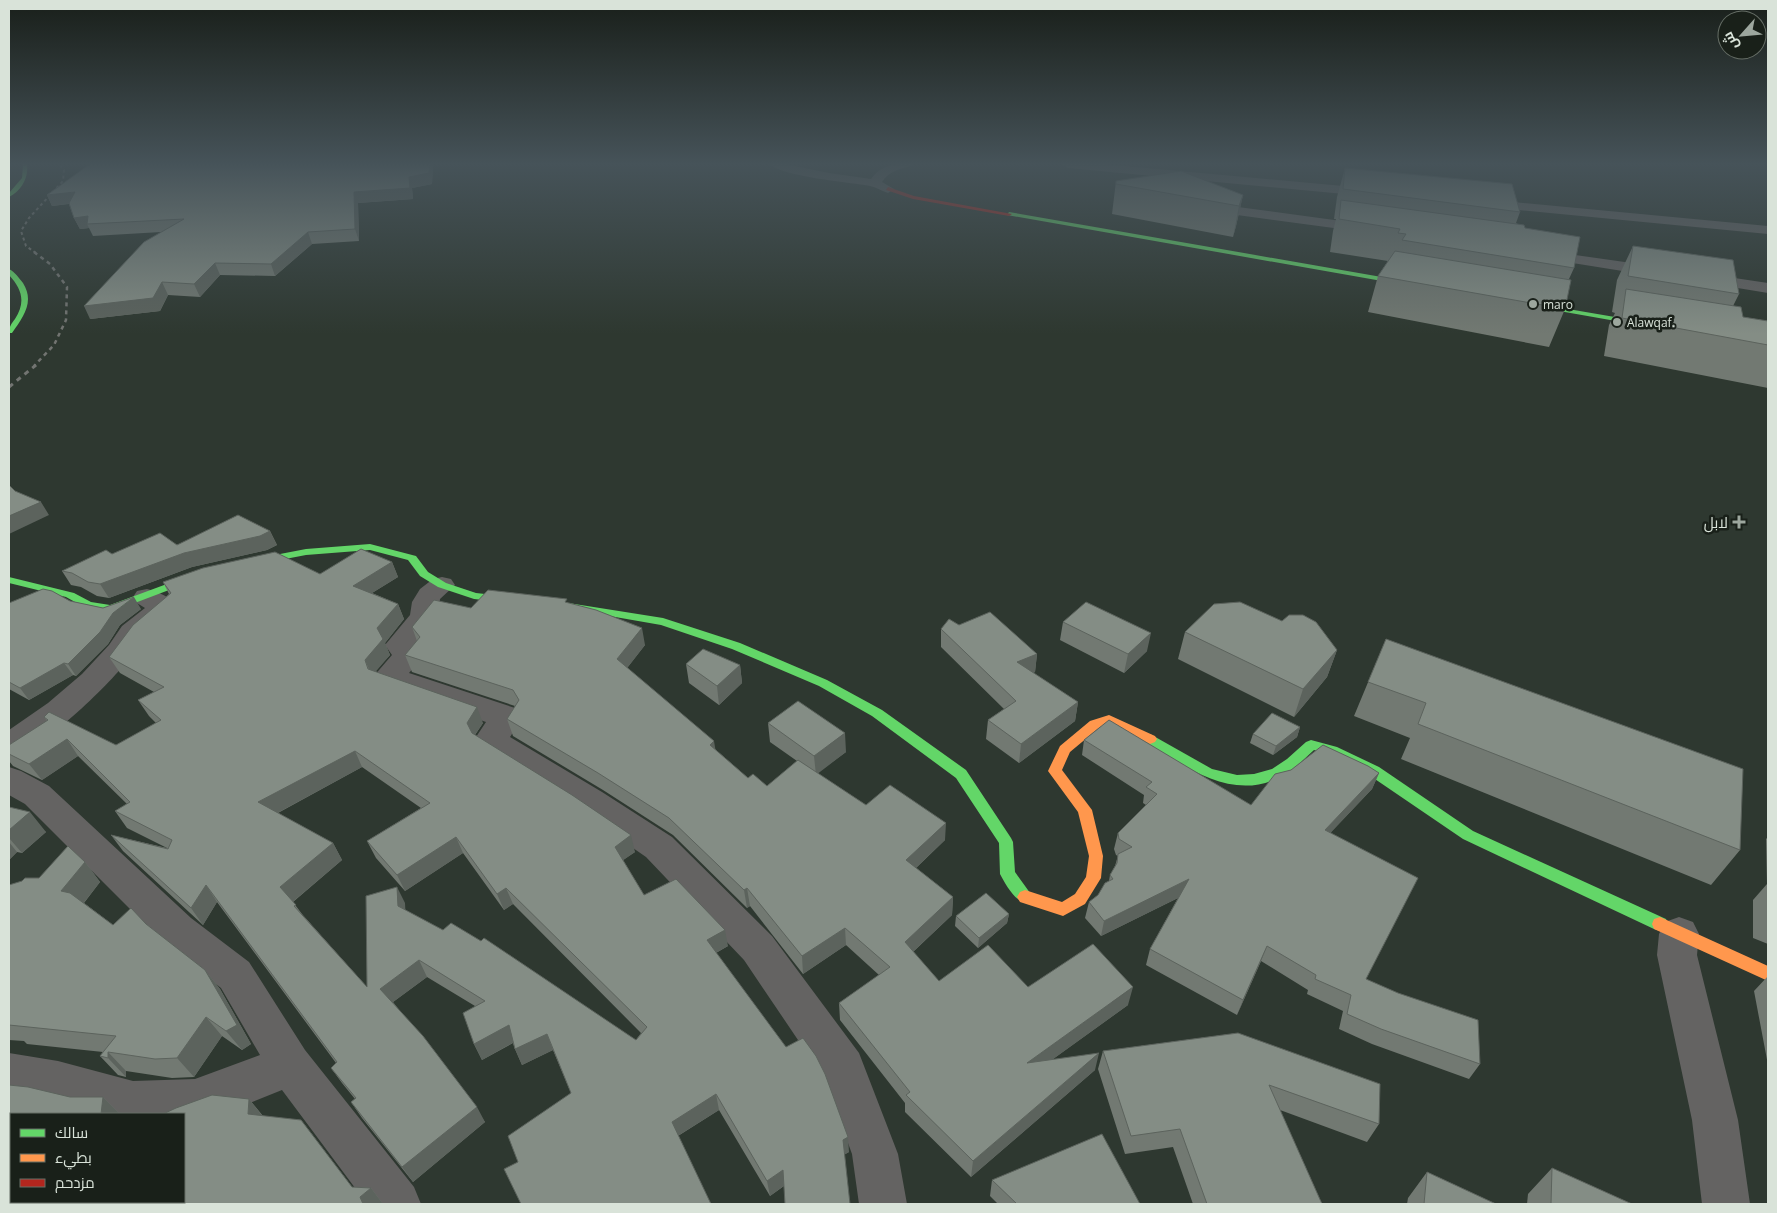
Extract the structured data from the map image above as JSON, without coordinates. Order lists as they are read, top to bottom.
{
  "places": {
    "other": ["maro", "Alawqaf."],
    "health": ["لابل"]
  },
  "legend": ["سالك", "بطيء", "مزدحم"],
  "north": "bottom left"
}
